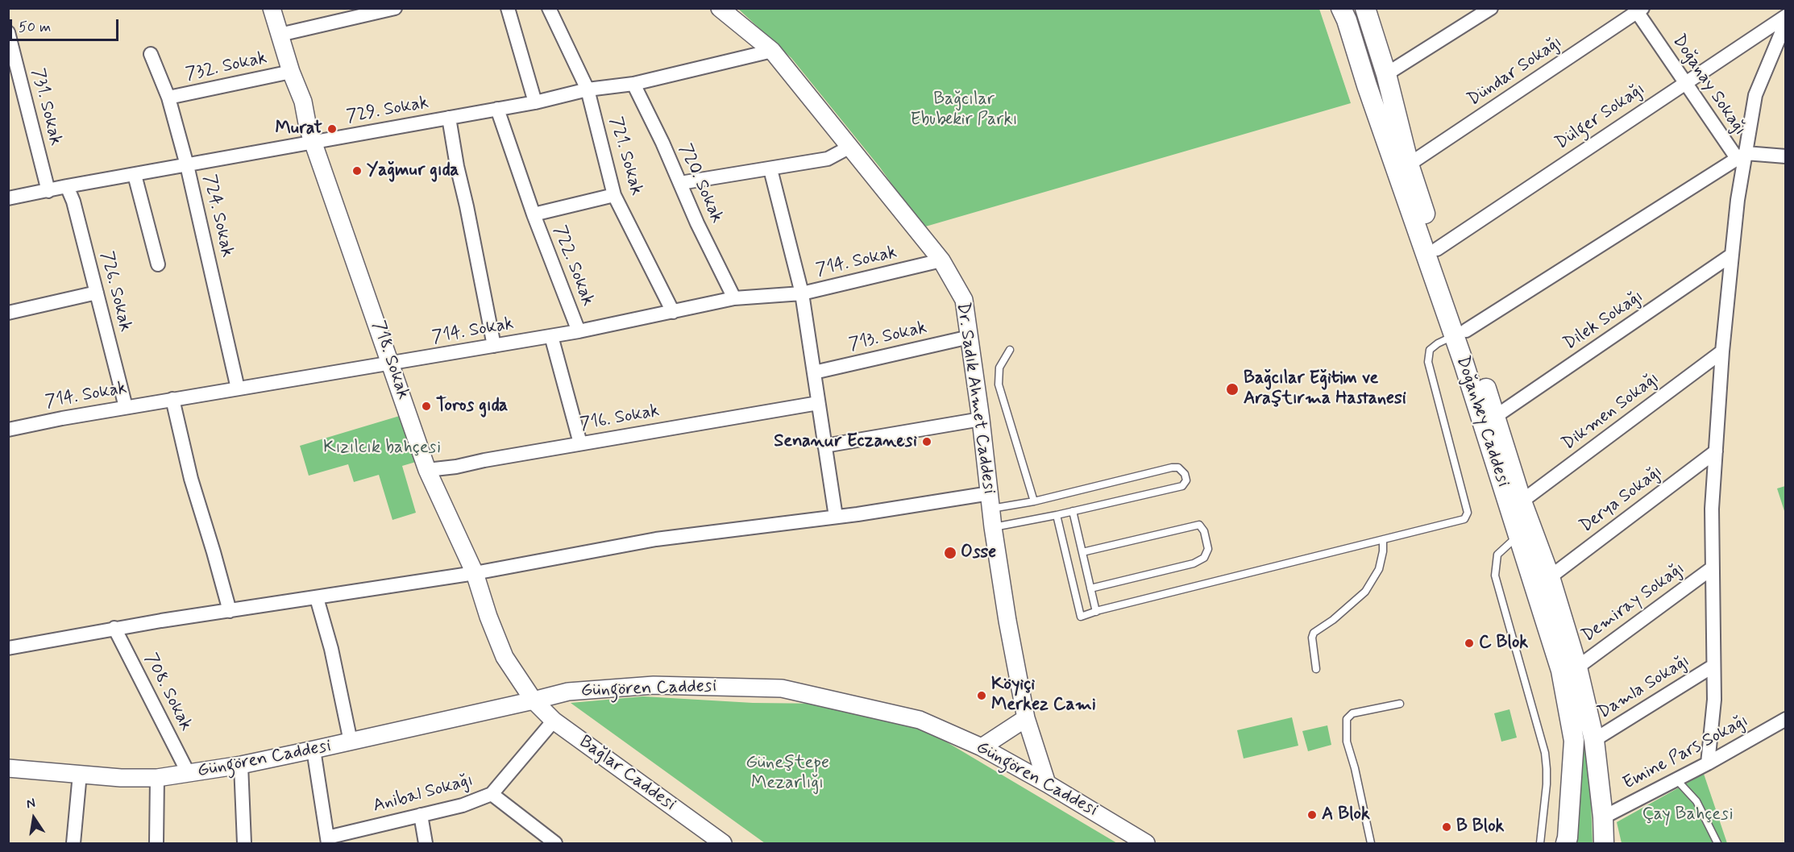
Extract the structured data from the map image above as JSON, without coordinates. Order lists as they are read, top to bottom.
{
  "streets": {
    "main road": ["Doğanbey Caddesi"],
    "street": [
      "732. Sokak",
      "Dündar Sokağı",
      "Doğanay Sokağı",
      "731. Sokak",
      "729. Sokak",
      "Dülger Sokağı",
      "721. Sokak",
      "720. Sokak",
      "724. Sokak",
      "714. Sokak",
      "722. Sokak",
      "726. Sokak",
      "Dilek Sokağı",
      "713. Sokak",
      "718. Sokak",
      "Dr. Sadık Ahmet Caddesi",
      "Dikmen Sokağı",
      "716. Sokak",
      "Derya Sokağı",
      "Demiray Sokağı",
      "Damla Sokağı",
      "Güngören Caddesi",
      "708. Sokak",
      "Emine Pars Sokağı",
      "Bağlar Caddesi",
      "Anibal Sokağı"
    ]
  },
  "crossings": [
    ["732. Sokak", "724. Sokak"],
    ["732. Sokak", "718. Sokak"],
    ["Dündar Sokağı", "Doğanay Sokağı"],
    ["Dündar Sokağı", "Doğanbey Caddesi"],
    ["Doğanay Sokağı", "Dülger Sokağı"],
    ["731. Sokak", "729. Sokak"],
    ["729. Sokak", "721. Sokak"],
    ["729. Sokak", "720. Sokak"],
    ["729. Sokak", "724. Sokak"],
    ["729. Sokak", "722. Sokak"],
    ["729. Sokak", "726. Sokak"],
    ["729. Sokak", "718. Sokak"],
    ["729. Sokak", "Dr. Sadık Ahmet Caddesi"],
    ["Dülger Sokağı", "Doğanbey Caddesi"],
    ["721. Sokak", "714. Sokak"],
    ["721. Sokak", "722. Sokak"],
    ["720. Sokak", "714. Sokak"],
    ["724. Sokak", "714. Sokak"],
    ["714. Sokak", "722. Sokak"],
    ["714. Sokak", "726. Sokak"],
    ["714. Sokak", "718. Sokak"],
    ["714. Sokak", "Dr. Sadık Ahmet Caddesi"],
    ["Dilek Sokağı", "Doğanbey Caddesi"],
    ["713. Sokak", "Dr. Sadık Ahmet Caddesi"],
    ["718. Sokak", "716. Sokak"],
    ["718. Sokak", "Güngören Caddesi"],
    ["718. Sokak", "Bağlar Caddesi"],
    ["Dr. Sadık Ahmet Caddesi", "Güngören Caddesi"],
    ["Dikmen Sokağı", "Doğanbey Caddesi"],
    ["Doğanbey Caddesi", "Derya Sokağı"],
    ["Doğanbey Caddesi", "Demiray Sokağı"],
    ["Doğanbey Caddesi", "Damla Sokağı"],
    ["Doğanbey Caddesi", "Emine Pars Sokağı"],
    ["Güngören Caddesi", "708. Sokak"],
    ["Güngören Caddesi", "Bağlar Caddesi"],
    ["Bağlar Caddesi", "Anibal Sokağı"]
  ],
  "parks": [
    "Bağcılar Ebubekir Parkı",
    "Kızılcık bahçesi",
    "Güneştepe Mezarlığı",
    "Çay Bahçesi"
  ],
  "places": [
    "Murat",
    "Yağmur gıda",
    "Bağcılar Eğitim ve Araştırma Hastanesi",
    "Toros gıda",
    "Senanur Eczanesi",
    "Osse",
    "C Blok",
    "Köyiçi Merkez Cami",
    "A Blok",
    "B Blok"
  ],
  "scale_bar": "50 m",
  "north": "top"
}
